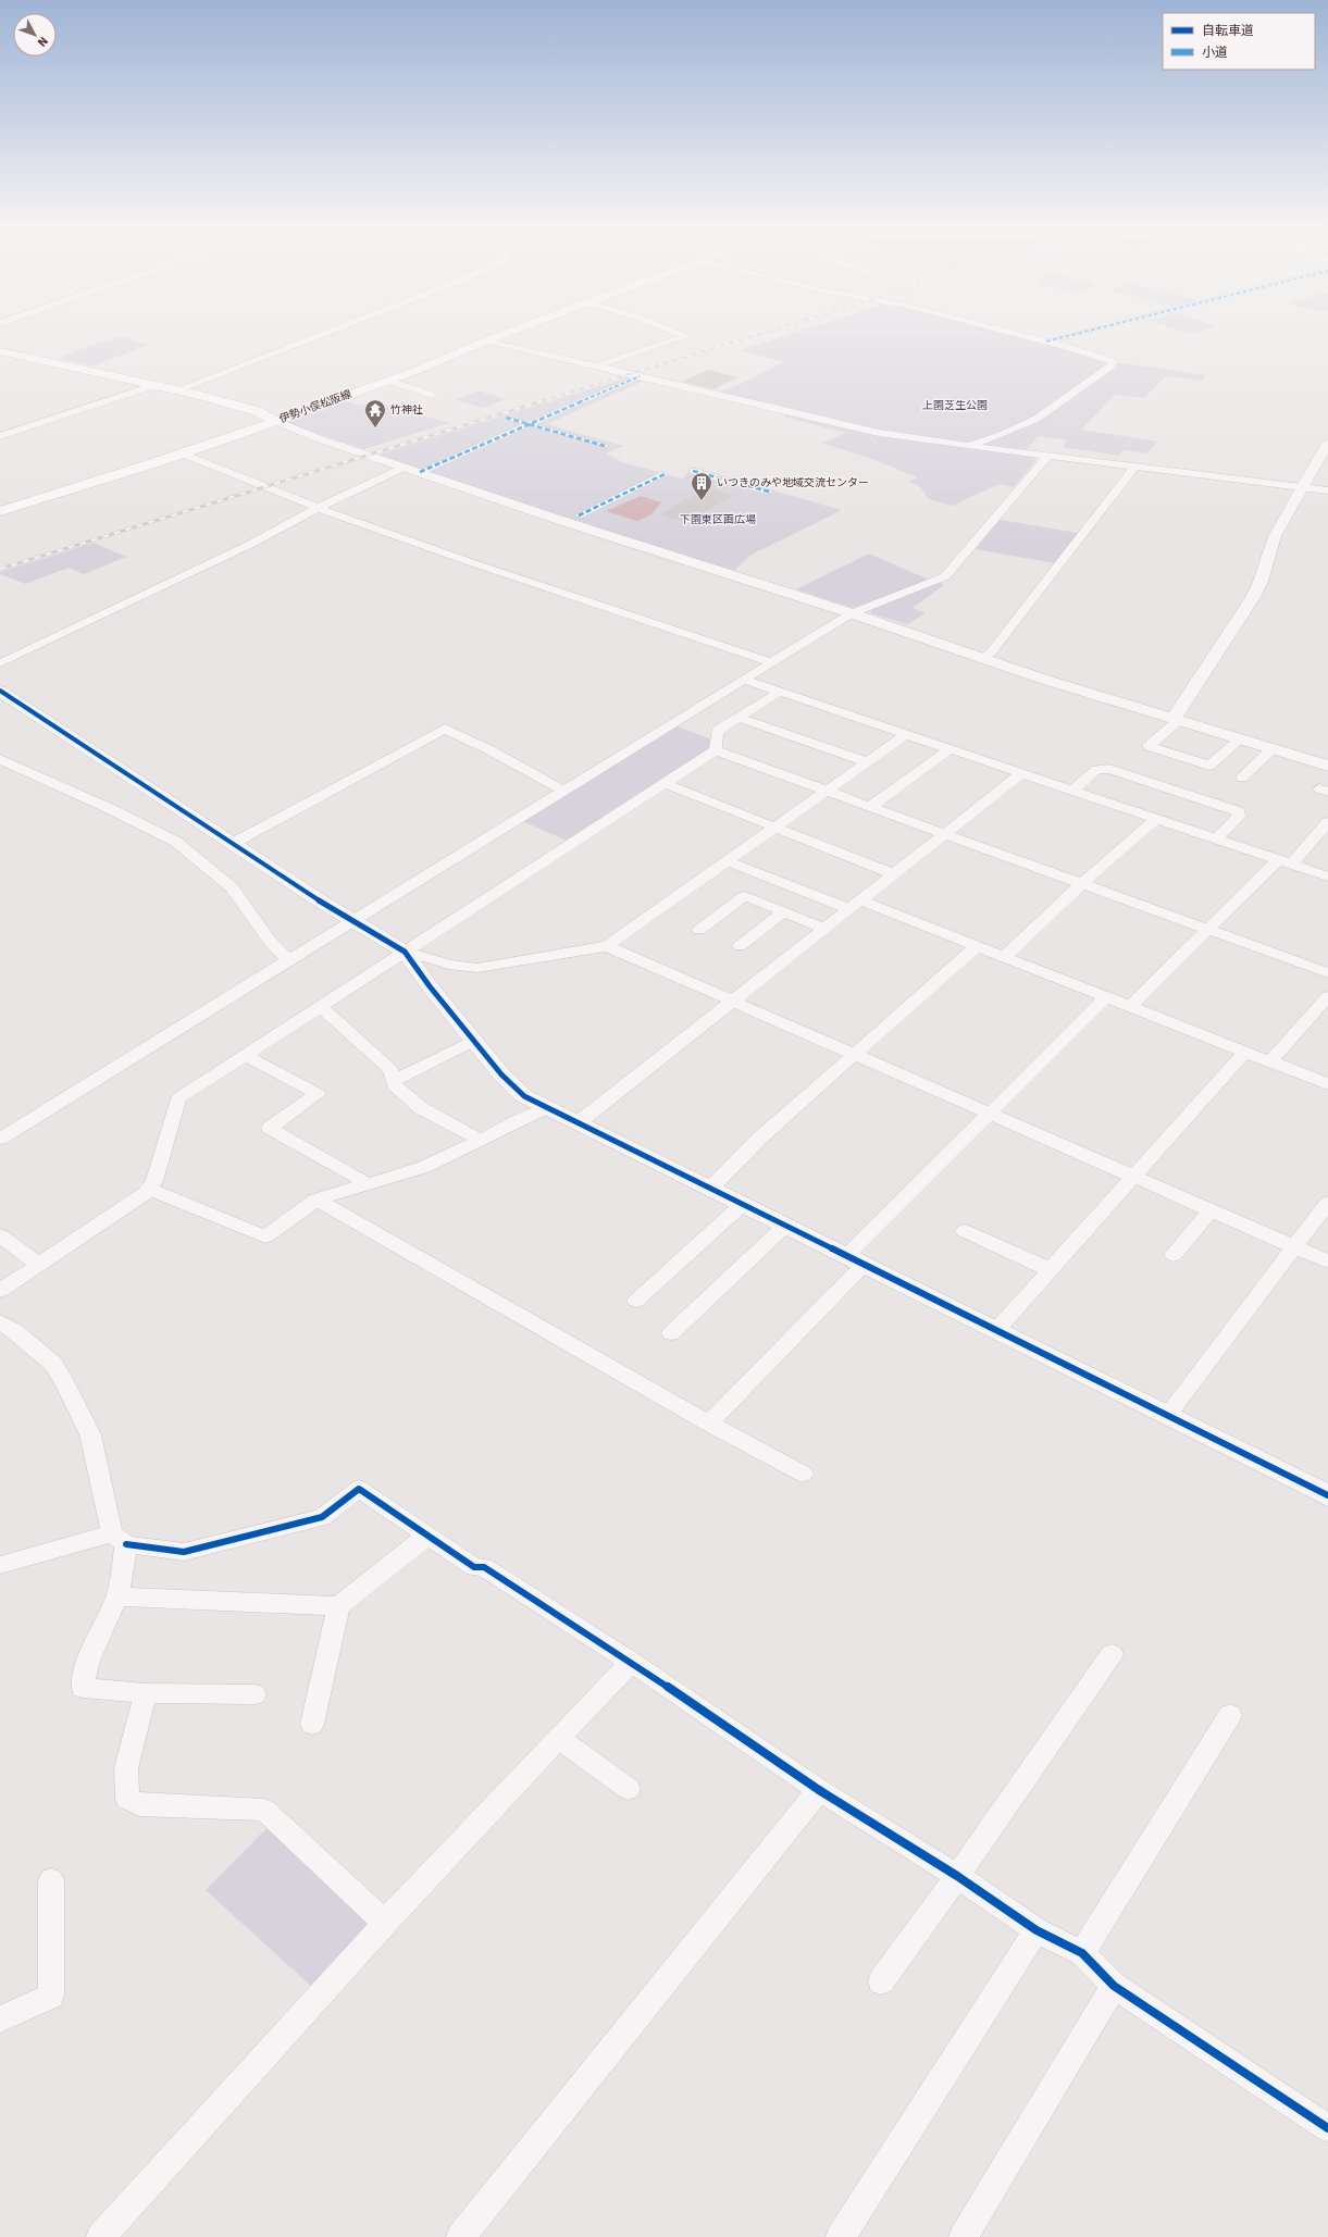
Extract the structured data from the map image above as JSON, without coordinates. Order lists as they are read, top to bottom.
{
  "streets": {
    "main road": ["伊勢小俣松阪線"]
  },
  "parks": ["上園芝生公園", "下園東区画広場"],
  "places": {
    "temple": ["竹神社"],
    "building": ["いつきのみや地域交流センター"]
  },
  "legend": ["自転車道", "小道"],
  "north": "bottom right"
}
